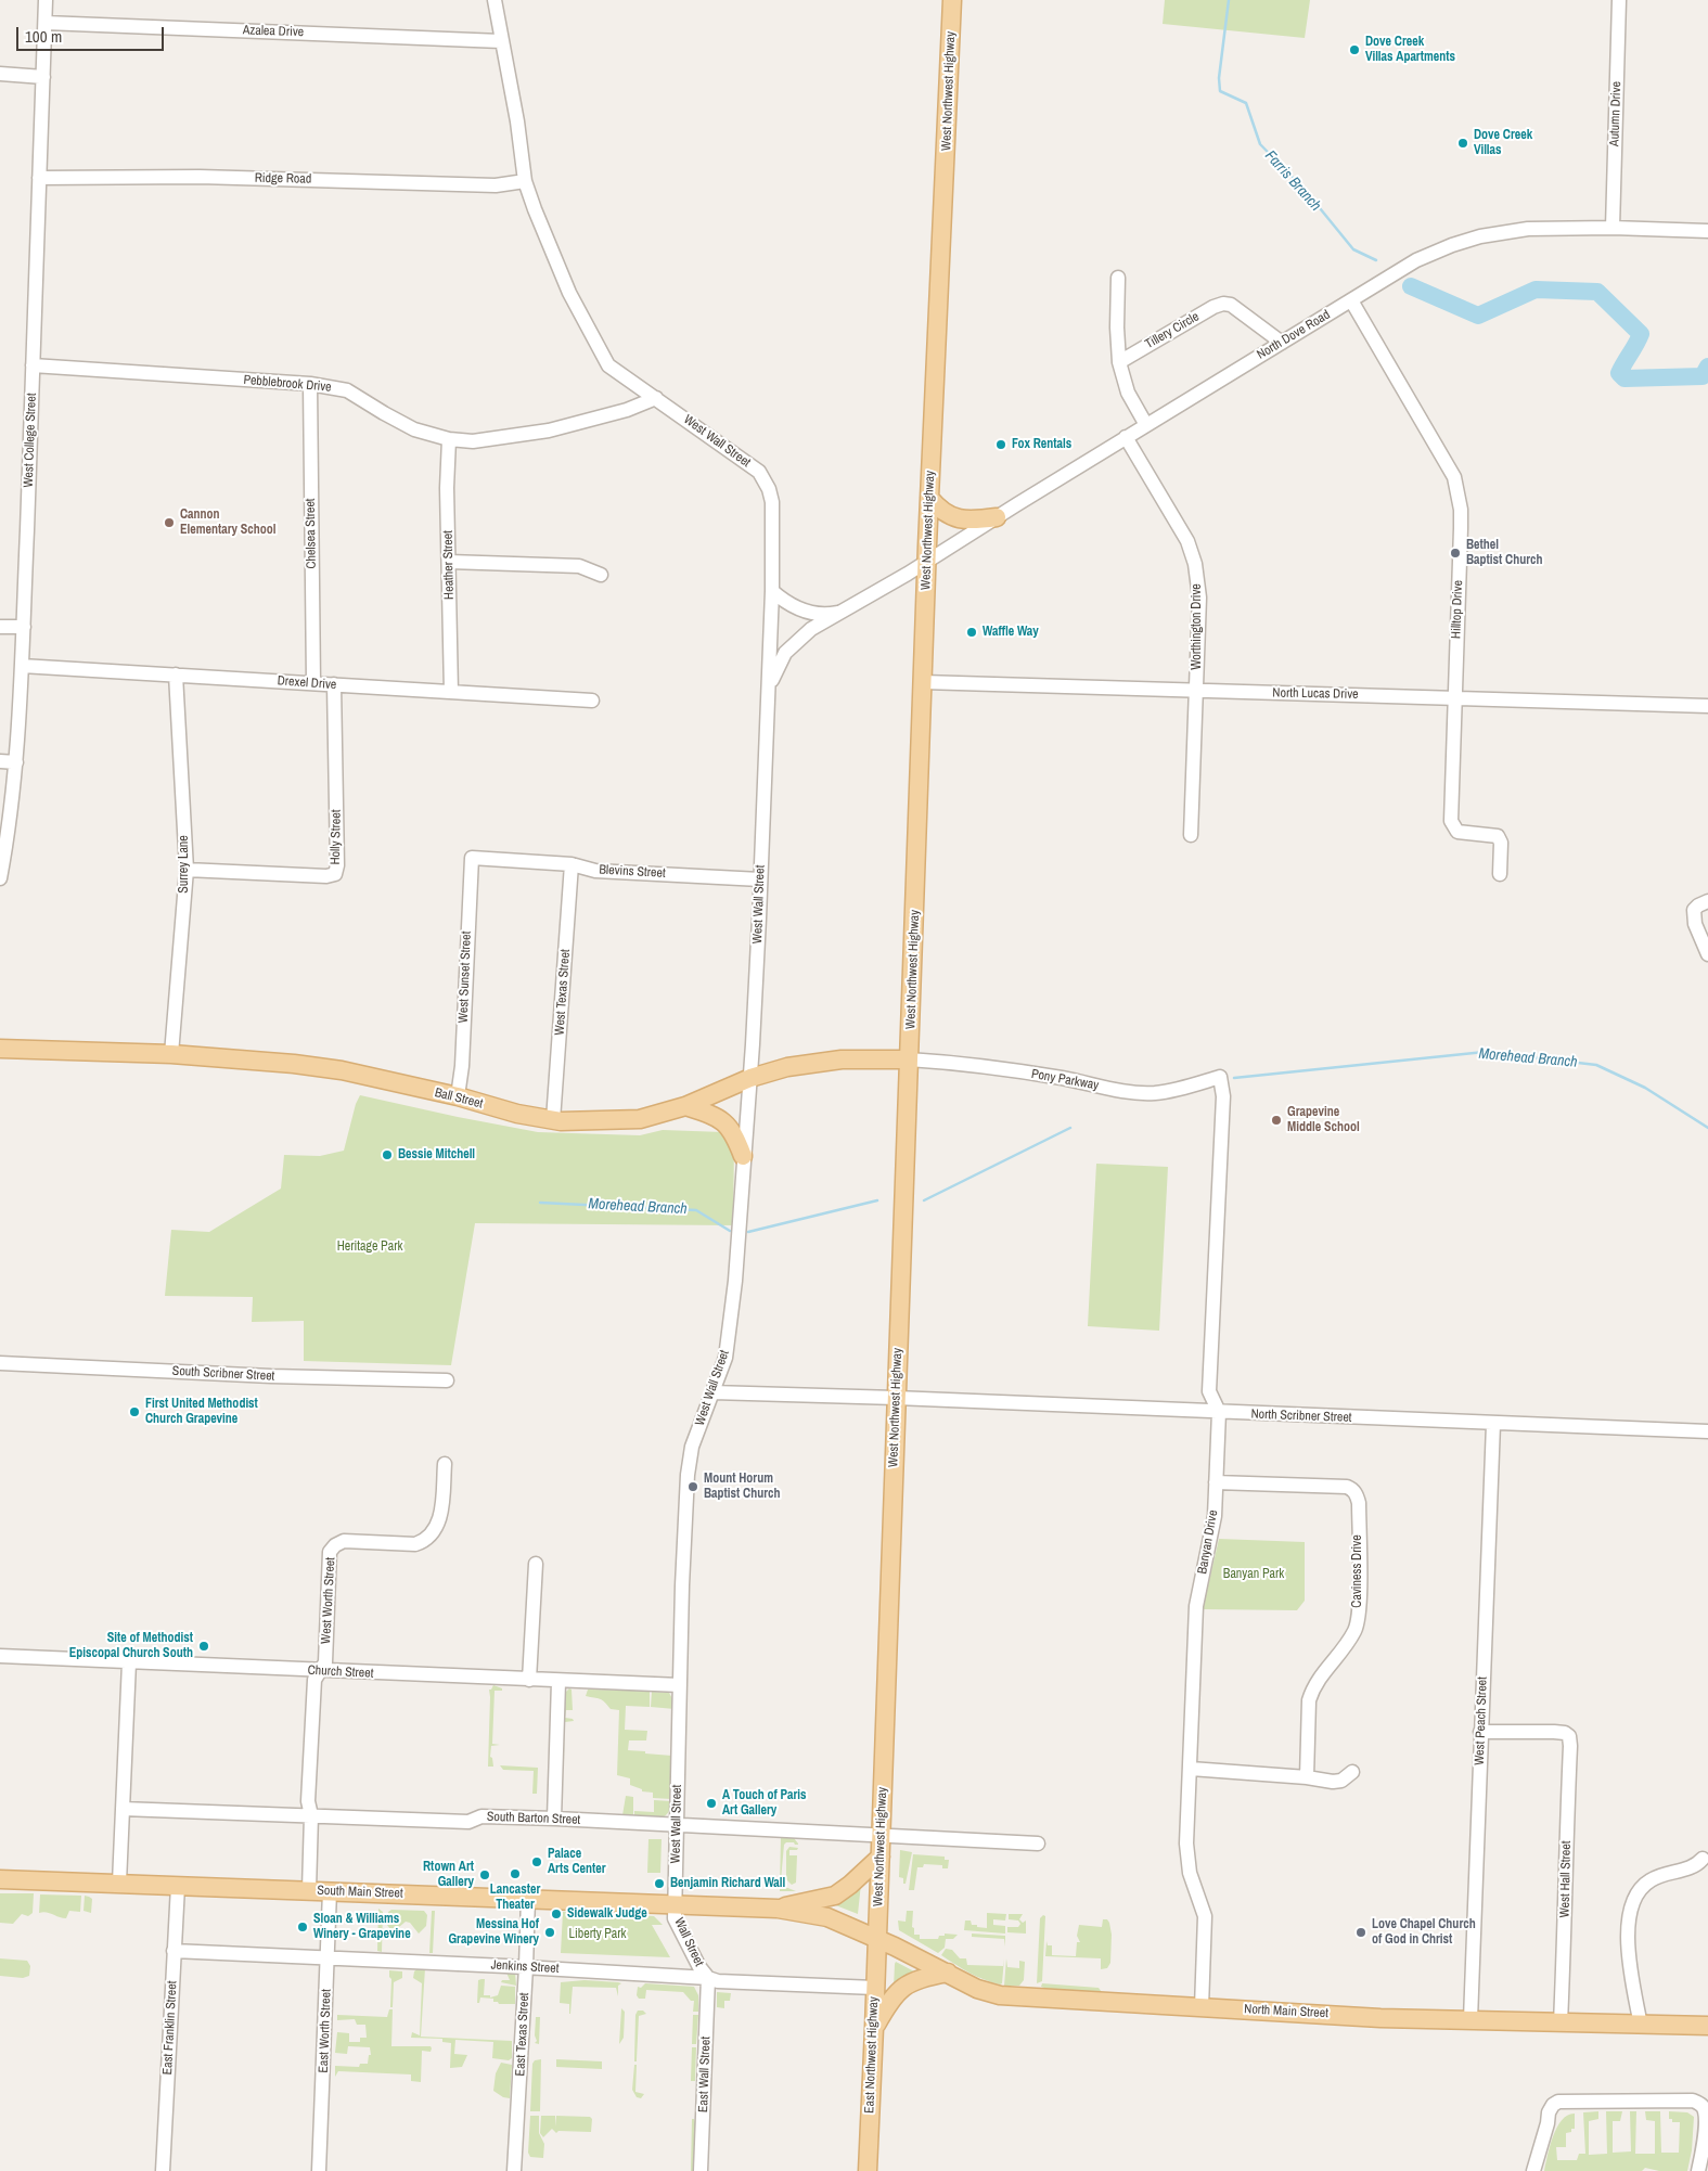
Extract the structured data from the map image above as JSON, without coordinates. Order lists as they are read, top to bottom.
{
  "streets": {
    "main road": [
      "West Northwest Highway",
      "Ball Street",
      "South Main Street",
      "North Main Street",
      "East Northwest Highway"
    ],
    "street": [
      "Azalea Drive",
      "Autumn Drive",
      "Ridge Road",
      "Tillery Circle",
      "North Dove Road",
      "Pebblebrook Drive",
      "West College Street",
      "West Wall Street",
      "Chelsea Street",
      "Heather Street",
      "Hilltop Drive",
      "Worthington Drive",
      "Drexel Drive",
      "North Lucas Drive",
      "Holly Street",
      "Surrey Lane",
      "Blevins Street",
      "West Sunset Street",
      "West Texas Street",
      "Pony Parkway",
      "South Scribner Street",
      "North Scribner Street",
      "Banyan Drive",
      "Caviness Drive",
      "West Worth Street",
      "Church Street",
      "West Peach Street",
      "South Barton Street",
      "West Hall Street",
      "Wall Street",
      "Jenkins Street",
      "East Franklin Street",
      "East Worth Street",
      "East Texas Street",
      "East Wall Street"
    ]
  },
  "crossings": [
    ["Azalea Drive", "West College Street"],
    ["Azalea Drive", "West Wall Street"],
    ["West Northwest Highway", "North Dove Road"],
    ["West Northwest Highway", "North Lucas Drive"],
    ["West Northwest Highway", "Pony Parkway"],
    ["West Northwest Highway", "Ball Street"],
    ["West Northwest Highway", "North Scribner Street"],
    ["West Northwest Highway", "South Barton Street"],
    ["West Northwest Highway", "South Main Street"],
    ["West Northwest Highway", "North Main Street"],
    ["West Northwest Highway", "East Northwest Highway"],
    ["Autumn Drive", "North Dove Road"],
    ["Ridge Road", "West College Street"],
    ["Ridge Road", "West Wall Street"],
    ["Tillery Circle", "North Dove Road"],
    ["North Dove Road", "West Wall Street"],
    ["North Dove Road", "Hilltop Drive"],
    ["North Dove Road", "Worthington Drive"],
    ["Pebblebrook Drive", "West College Street"],
    ["Pebblebrook Drive", "West Wall Street"],
    ["Pebblebrook Drive", "Chelsea Street"],
    ["Pebblebrook Drive", "Heather Street"],
    ["West College Street", "Drexel Drive"],
    ["West Wall Street", "Blevins Street"],
    ["West Wall Street", "Ball Street"],
    ["West Wall Street", "Church Street"],
    ["West Wall Street", "South Barton Street"],
    ["West Wall Street", "South Main Street"],
    ["West Wall Street", "Wall Street"],
    ["Chelsea Street", "Drexel Drive"],
    ["Heather Street", "Drexel Drive"],
    ["Hilltop Drive", "North Lucas Drive"],
    ["Worthington Drive", "North Lucas Drive"],
    ["Drexel Drive", "Holly Street"],
    ["Drexel Drive", "Surrey Lane"],
    ["Holly Street", "Surrey Lane"],
    ["Surrey Lane", "Ball Street"],
    ["Blevins Street", "West Sunset Street"],
    ["Blevins Street", "West Texas Street"],
    ["West Sunset Street", "Ball Street"],
    ["West Texas Street", "Ball Street"],
    ["Pony Parkway", "Ball Street"],
    ["Pony Parkway", "Banyan Drive"],
    ["North Scribner Street", "Banyan Drive"],
    ["North Scribner Street", "West Peach Street"],
    ["Banyan Drive", "Caviness Drive"],
    ["Banyan Drive", "North Main Street"],
    ["West Worth Street", "Church Street"],
    ["West Worth Street", "South Barton Street"],
    ["West Worth Street", "South Main Street"],
    ["West Peach Street", "West Hall Street"],
    ["West Peach Street", "North Main Street"],
    ["West Hall Street", "North Main Street"],
    ["South Main Street", "Wall Street"],
    ["South Main Street", "North Main Street"],
    ["South Main Street", "East Franklin Street"],
    ["South Main Street", "East Worth Street"],
    ["South Main Street", "East Texas Street"],
    ["South Main Street", "East Northwest Highway"],
    ["Wall Street", "Jenkins Street"],
    ["Wall Street", "East Wall Street"],
    ["Jenkins Street", "East Franklin Street"],
    ["Jenkins Street", "East Worth Street"],
    ["Jenkins Street", "East Texas Street"],
    ["Jenkins Street", "East Northwest Highway"],
    ["Jenkins Street", "East Wall Street"],
    ["North Main Street", "East Northwest Highway"]
  ],
  "water": ["Farris Branch", "Morehead Branch"],
  "parks": ["Heritage Park", "Banyan Park", "Liberty Park"],
  "places": [
    "Dove Creek Villas Apartments",
    "Dove Creek Villas",
    "Fox Rentals",
    "Cannon Elementary School",
    "Bethel Baptist Church",
    "Waffle Way",
    "Grapevine Middle School",
    "Bessie Mitchell",
    "First United Methodist Church Grapevine",
    "Mount Horum Baptist Church",
    "Site of Methodist Episcopal Church South",
    "A Touch of Paris Art Gallery",
    "Palace Arts Center",
    "Lancaster Theater",
    "Rtown Art Gallery",
    "Benjamin Richard Wall",
    "Sidewalk Judge",
    "Sloan & Williams Winery - Grapevine",
    "Messina Hof Grapevine Winery",
    "Love Chapel Church of God in Christ"
  ],
  "scale_bar": "100 m"
}
